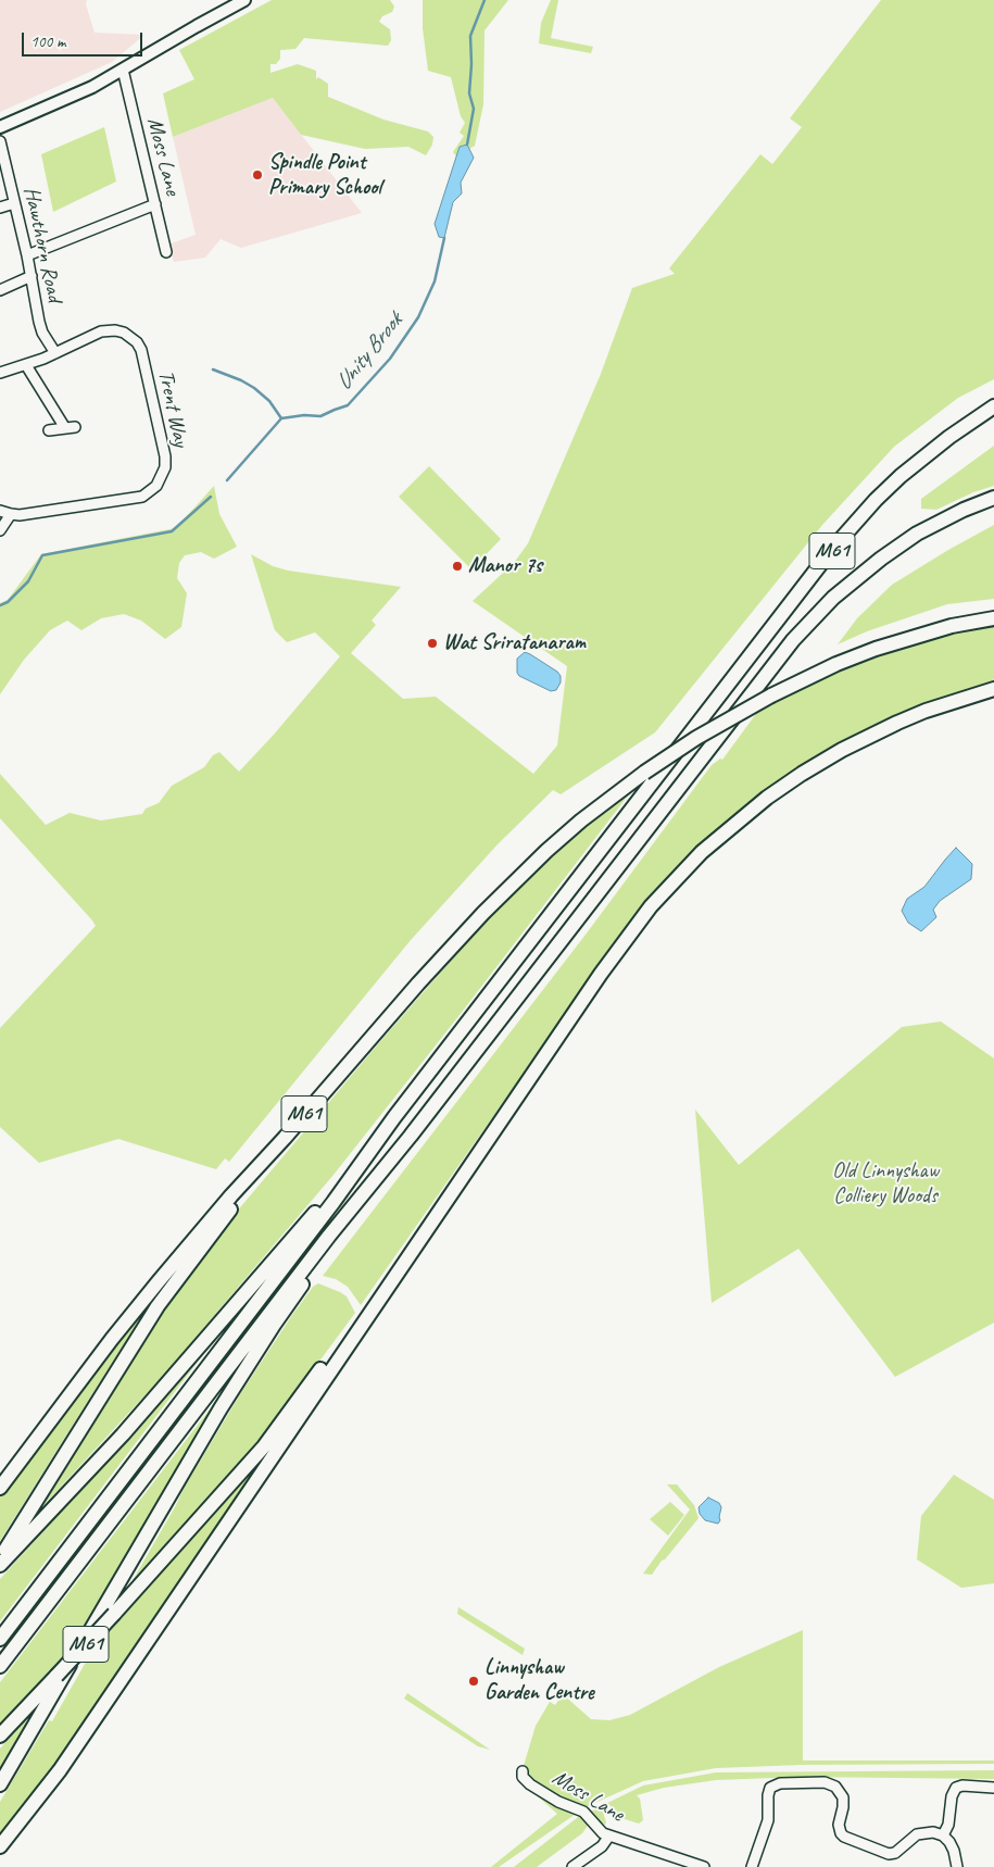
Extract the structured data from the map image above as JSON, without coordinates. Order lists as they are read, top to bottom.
{
  "streets": {
    "highway": ["M61"],
    "street": ["Moss Lane", "Hawthorn Road", "Trent Way"]
  },
  "crossings": [
    ["Hawthorn Road", "Trent Way"]
  ],
  "water": ["Unity Brook"],
  "parks": ["Old Linnyshaw Colliery Woods"],
  "places": [
    "Spindle Point Primary School",
    "Manor 7s",
    "Wat Sriratanaram",
    "Linnyshaw Garden Centre"
  ],
  "scale_bar": "100 m"
}
